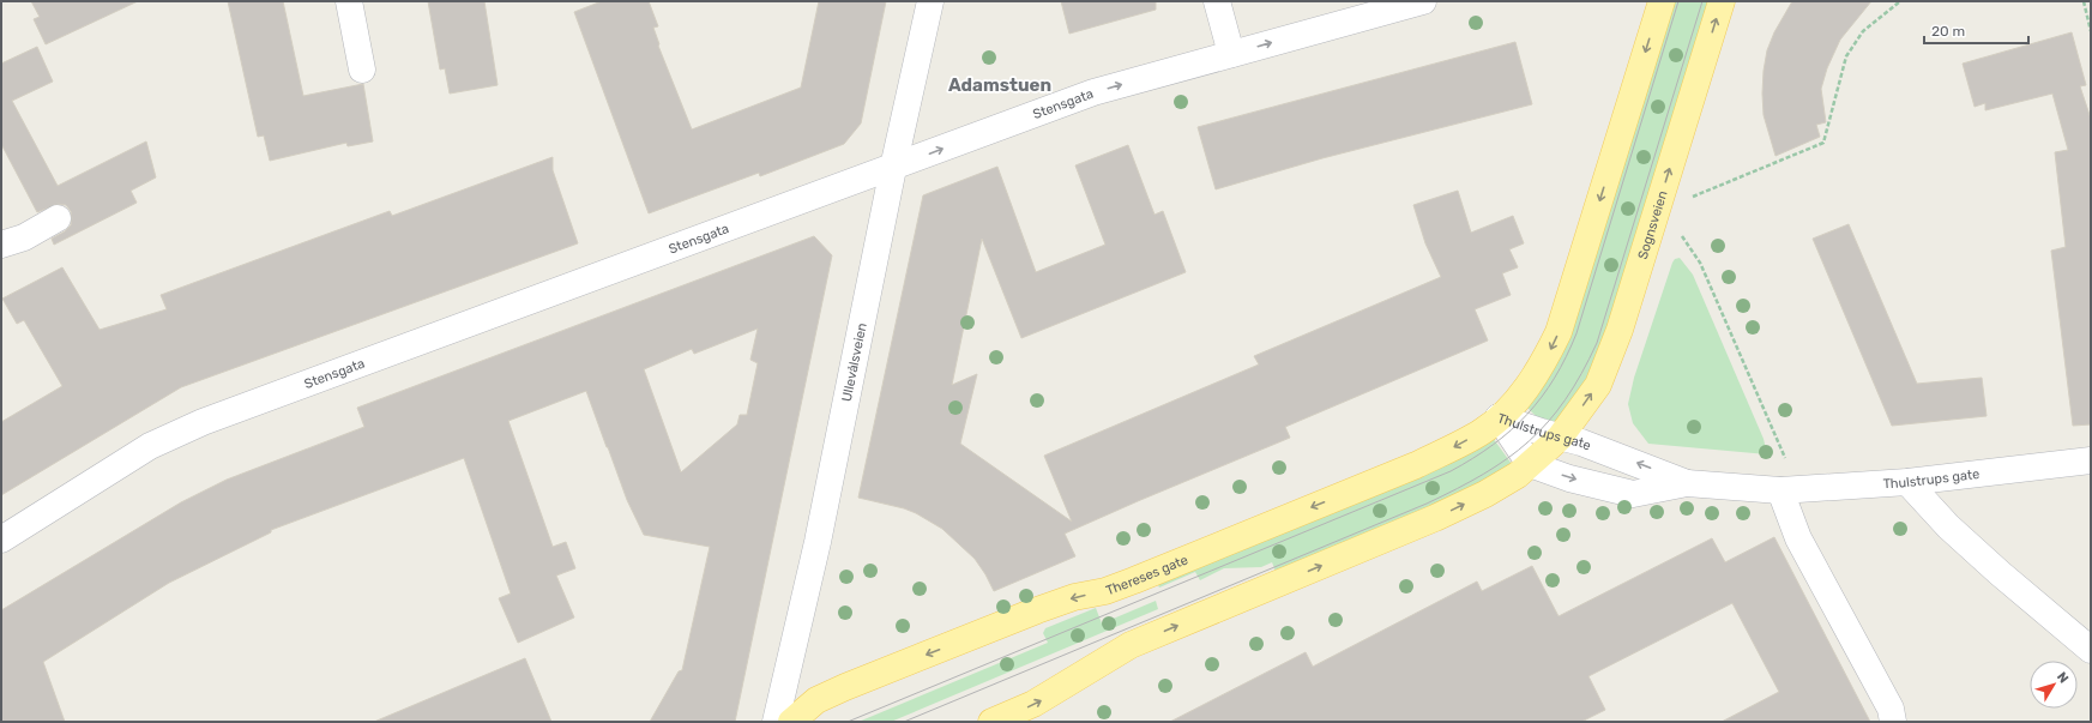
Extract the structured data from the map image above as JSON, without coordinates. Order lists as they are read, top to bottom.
{
  "streets": {
    "main road": ["Sognsveien", "Thereses gate"],
    "street": ["Stensgata", "Ullevålsveien", "Thulstrups gate"]
  },
  "crossings": [
    ["Stensgata", "Ullevålsveien"],
    ["Sognsveien", "Thulstrups gate"],
    ["Thulstrups gate", "Thereses gate"]
  ],
  "one_way": ["Stensgata"],
  "districts": ["Adamstuen"],
  "scale_bar": "20 m",
  "north": "top right"
}
